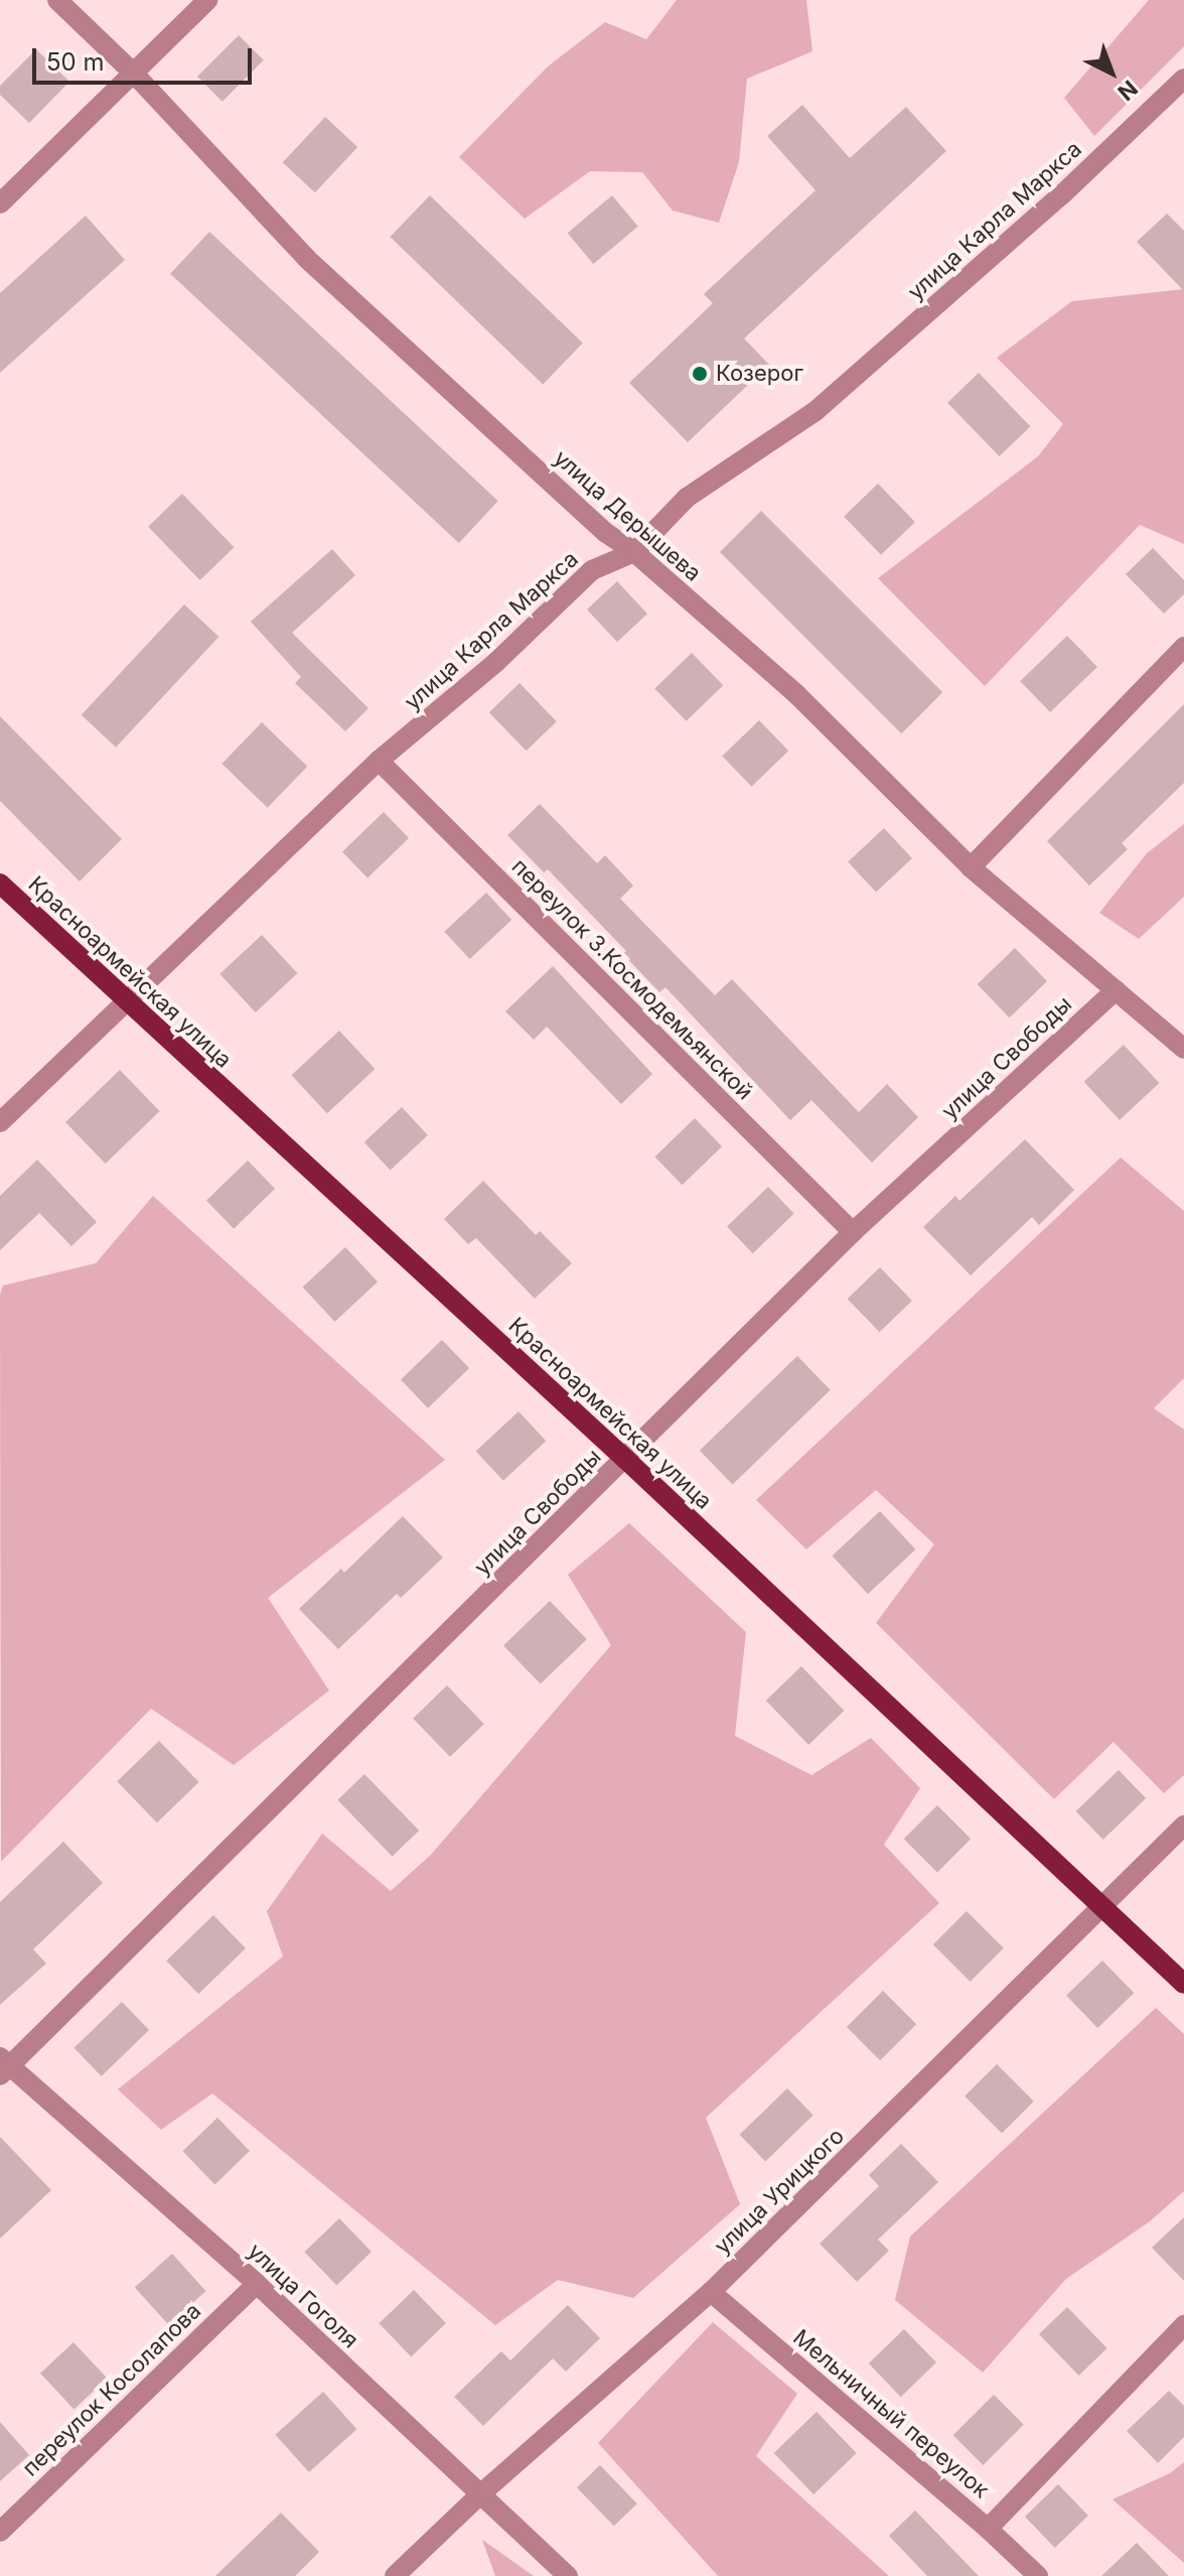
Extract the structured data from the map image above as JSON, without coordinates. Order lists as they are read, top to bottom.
{
  "streets": {
    "main road": ["Красноармейская улица"],
    "street": [
      "улица Карла Маркса",
      "улица Дерышева",
      "переулок З.Космодемьянской",
      "улица Свободы",
      "улица Урицкого",
      "улица Гоголя",
      "переулок Косолапова",
      "Мельничный переулок"
    ]
  },
  "crossings": [
    ["улица Карла Маркса", "улица Дерышева"],
    ["улица Карла Маркса", "Красноармейская улица"],
    ["улица Карла Маркса", "переулок З.Космодемьянской"],
    ["улица Дерышева", "улица Свободы"],
    ["Красноармейская улица", "улица Свободы"],
    ["Красноармейская улица", "улица Урицкого"],
    ["переулок З.Космодемьянской", "улица Свободы"],
    ["улица Свободы", "улица Гоголя"],
    ["улица Урицкого", "улица Гоголя"],
    ["улица Урицкого", "Мельничный переулок"],
    ["улица Гоголя", "переулок Косолапова"]
  ],
  "places": ["Козерог"],
  "scale_bar": "50 m",
  "north": "bottom right"
}
